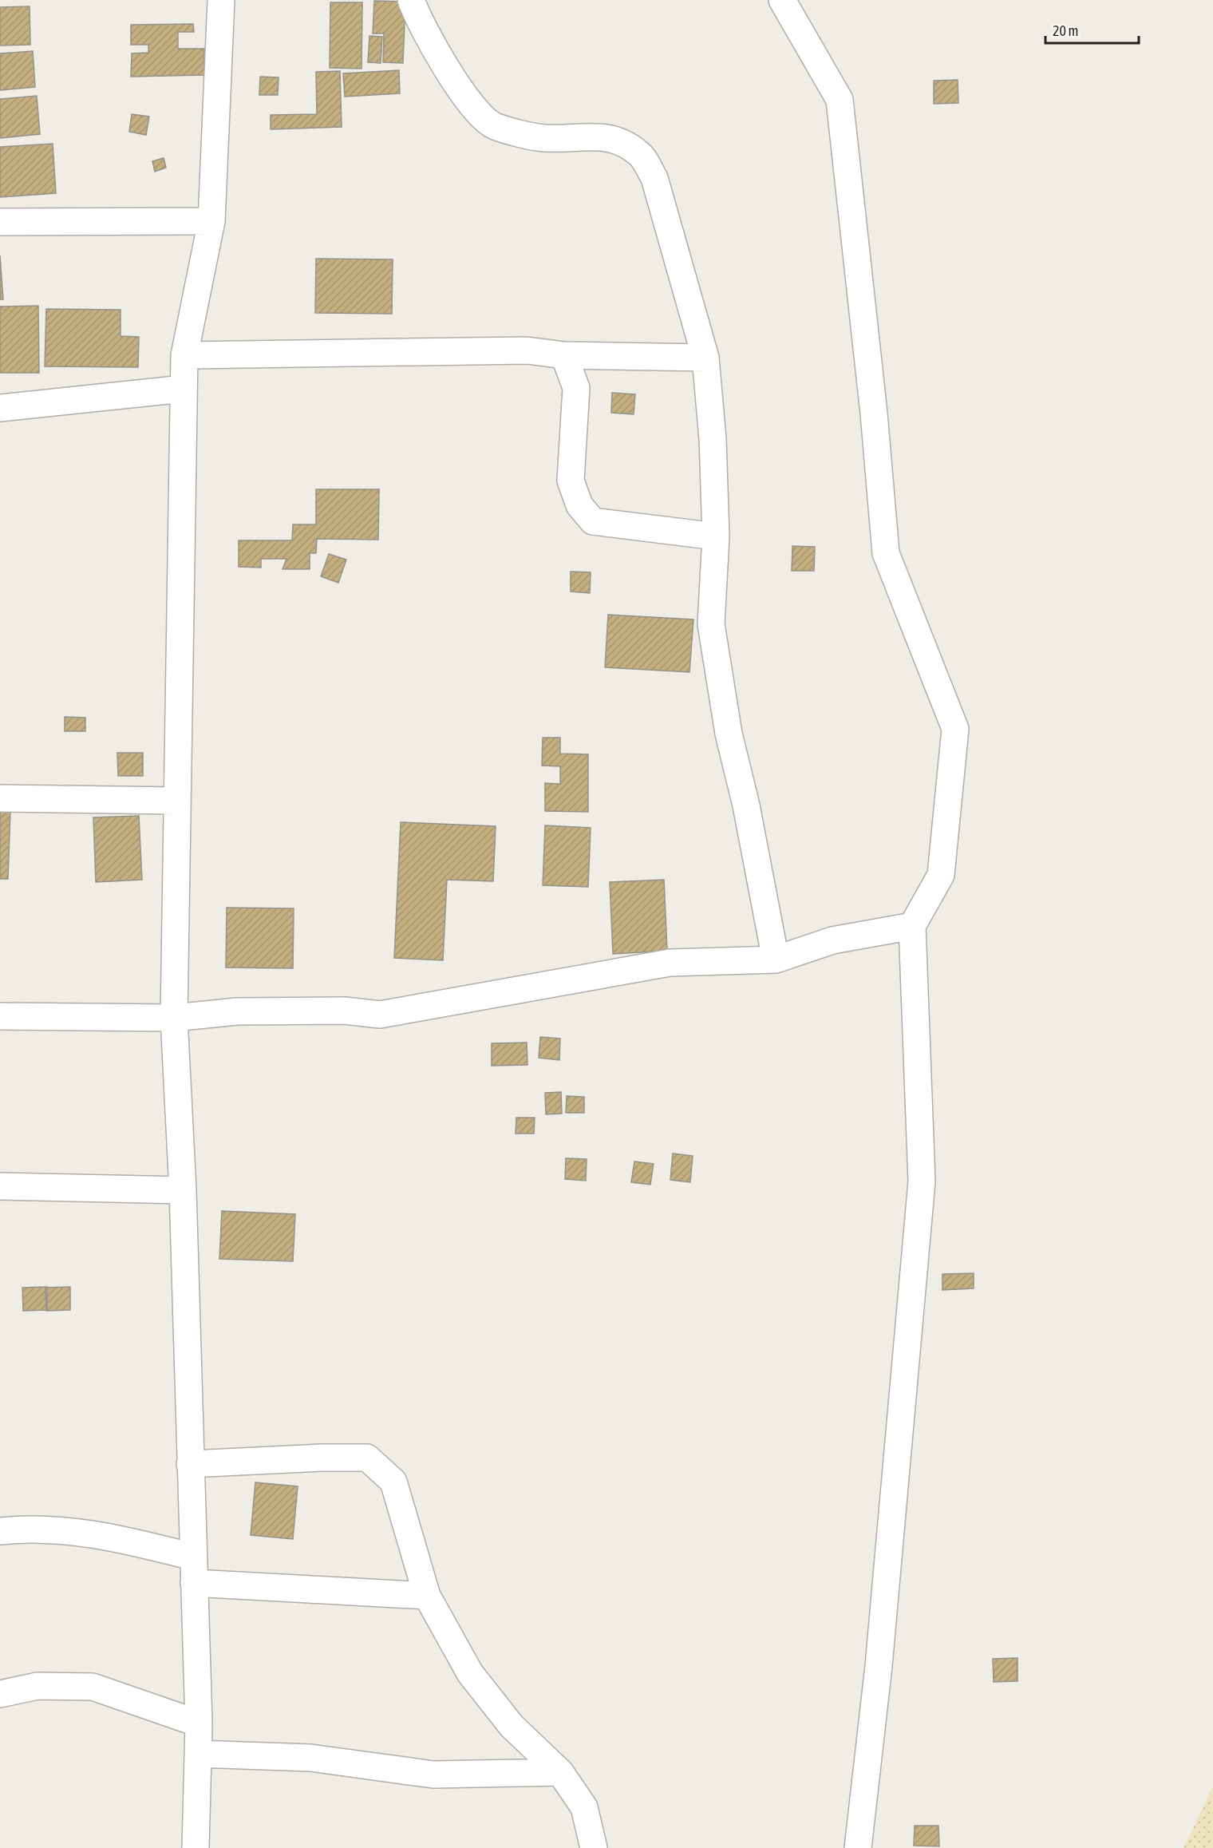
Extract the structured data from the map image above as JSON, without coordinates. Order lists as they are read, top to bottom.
{
  "scale_bar": "20 m"
}
